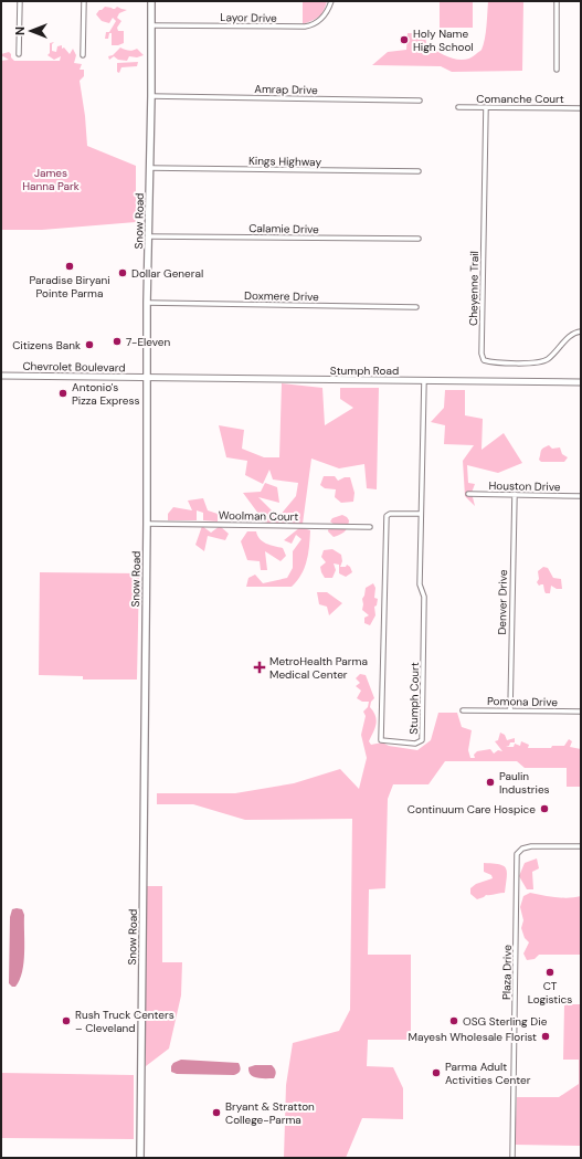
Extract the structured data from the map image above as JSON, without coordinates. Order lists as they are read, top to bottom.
{
  "streets": {
    "main road": ["Snow Road", "Chevrolet Boulevard", "Stumph Road"],
    "street": [
      "Layor Drive",
      "Amrap Drive",
      "Comanche Court",
      "Kings Highway",
      "Calamie Drive",
      "Cheyenne Trail",
      "Doxmere Drive",
      "Houston Drive",
      "Woolman Court",
      "Denver Drive",
      "Stumph Court",
      "Pomona Drive",
      "Plaza Drive"
    ]
  },
  "crossings": [
    ["Layor Drive", "Snow Road"],
    ["Amrap Drive", "Snow Road"],
    ["Comanche Court", "Cheyenne Trail"],
    ["Kings Highway", "Snow Road"],
    ["Snow Road", "Calamie Drive"],
    ["Snow Road", "Doxmere Drive"],
    ["Snow Road", "Chevrolet Boulevard"],
    ["Snow Road", "Stumph Road"],
    ["Snow Road", "Woolman Court"],
    ["Chevrolet Boulevard", "Stumph Road"],
    ["Stumph Road", "Stumph Court"],
    ["Houston Drive", "Denver Drive"],
    ["Denver Drive", "Pomona Drive"]
  ],
  "parks": ["James Hanna Park"],
  "places": {
    "other": [
      "Holy Name High School",
      "Paradise Biryani Pointe Parma",
      "Dollar General",
      "7-Eleven",
      "Citizens Bank",
      "Antonio's Pizza Express",
      "Paulin Industries",
      "Continuum Care Hospice",
      "CT Logistics",
      "Rush Truck Centers – Cleveland",
      "OSG Sterling Die",
      "Mayesh Wholesale Florist",
      "Parma Adult Activities Center",
      "Bryant & Stratton College-Parma"
    ],
    "health": ["MetroHealth Parma Medical Center"]
  },
  "north": "left"
}
